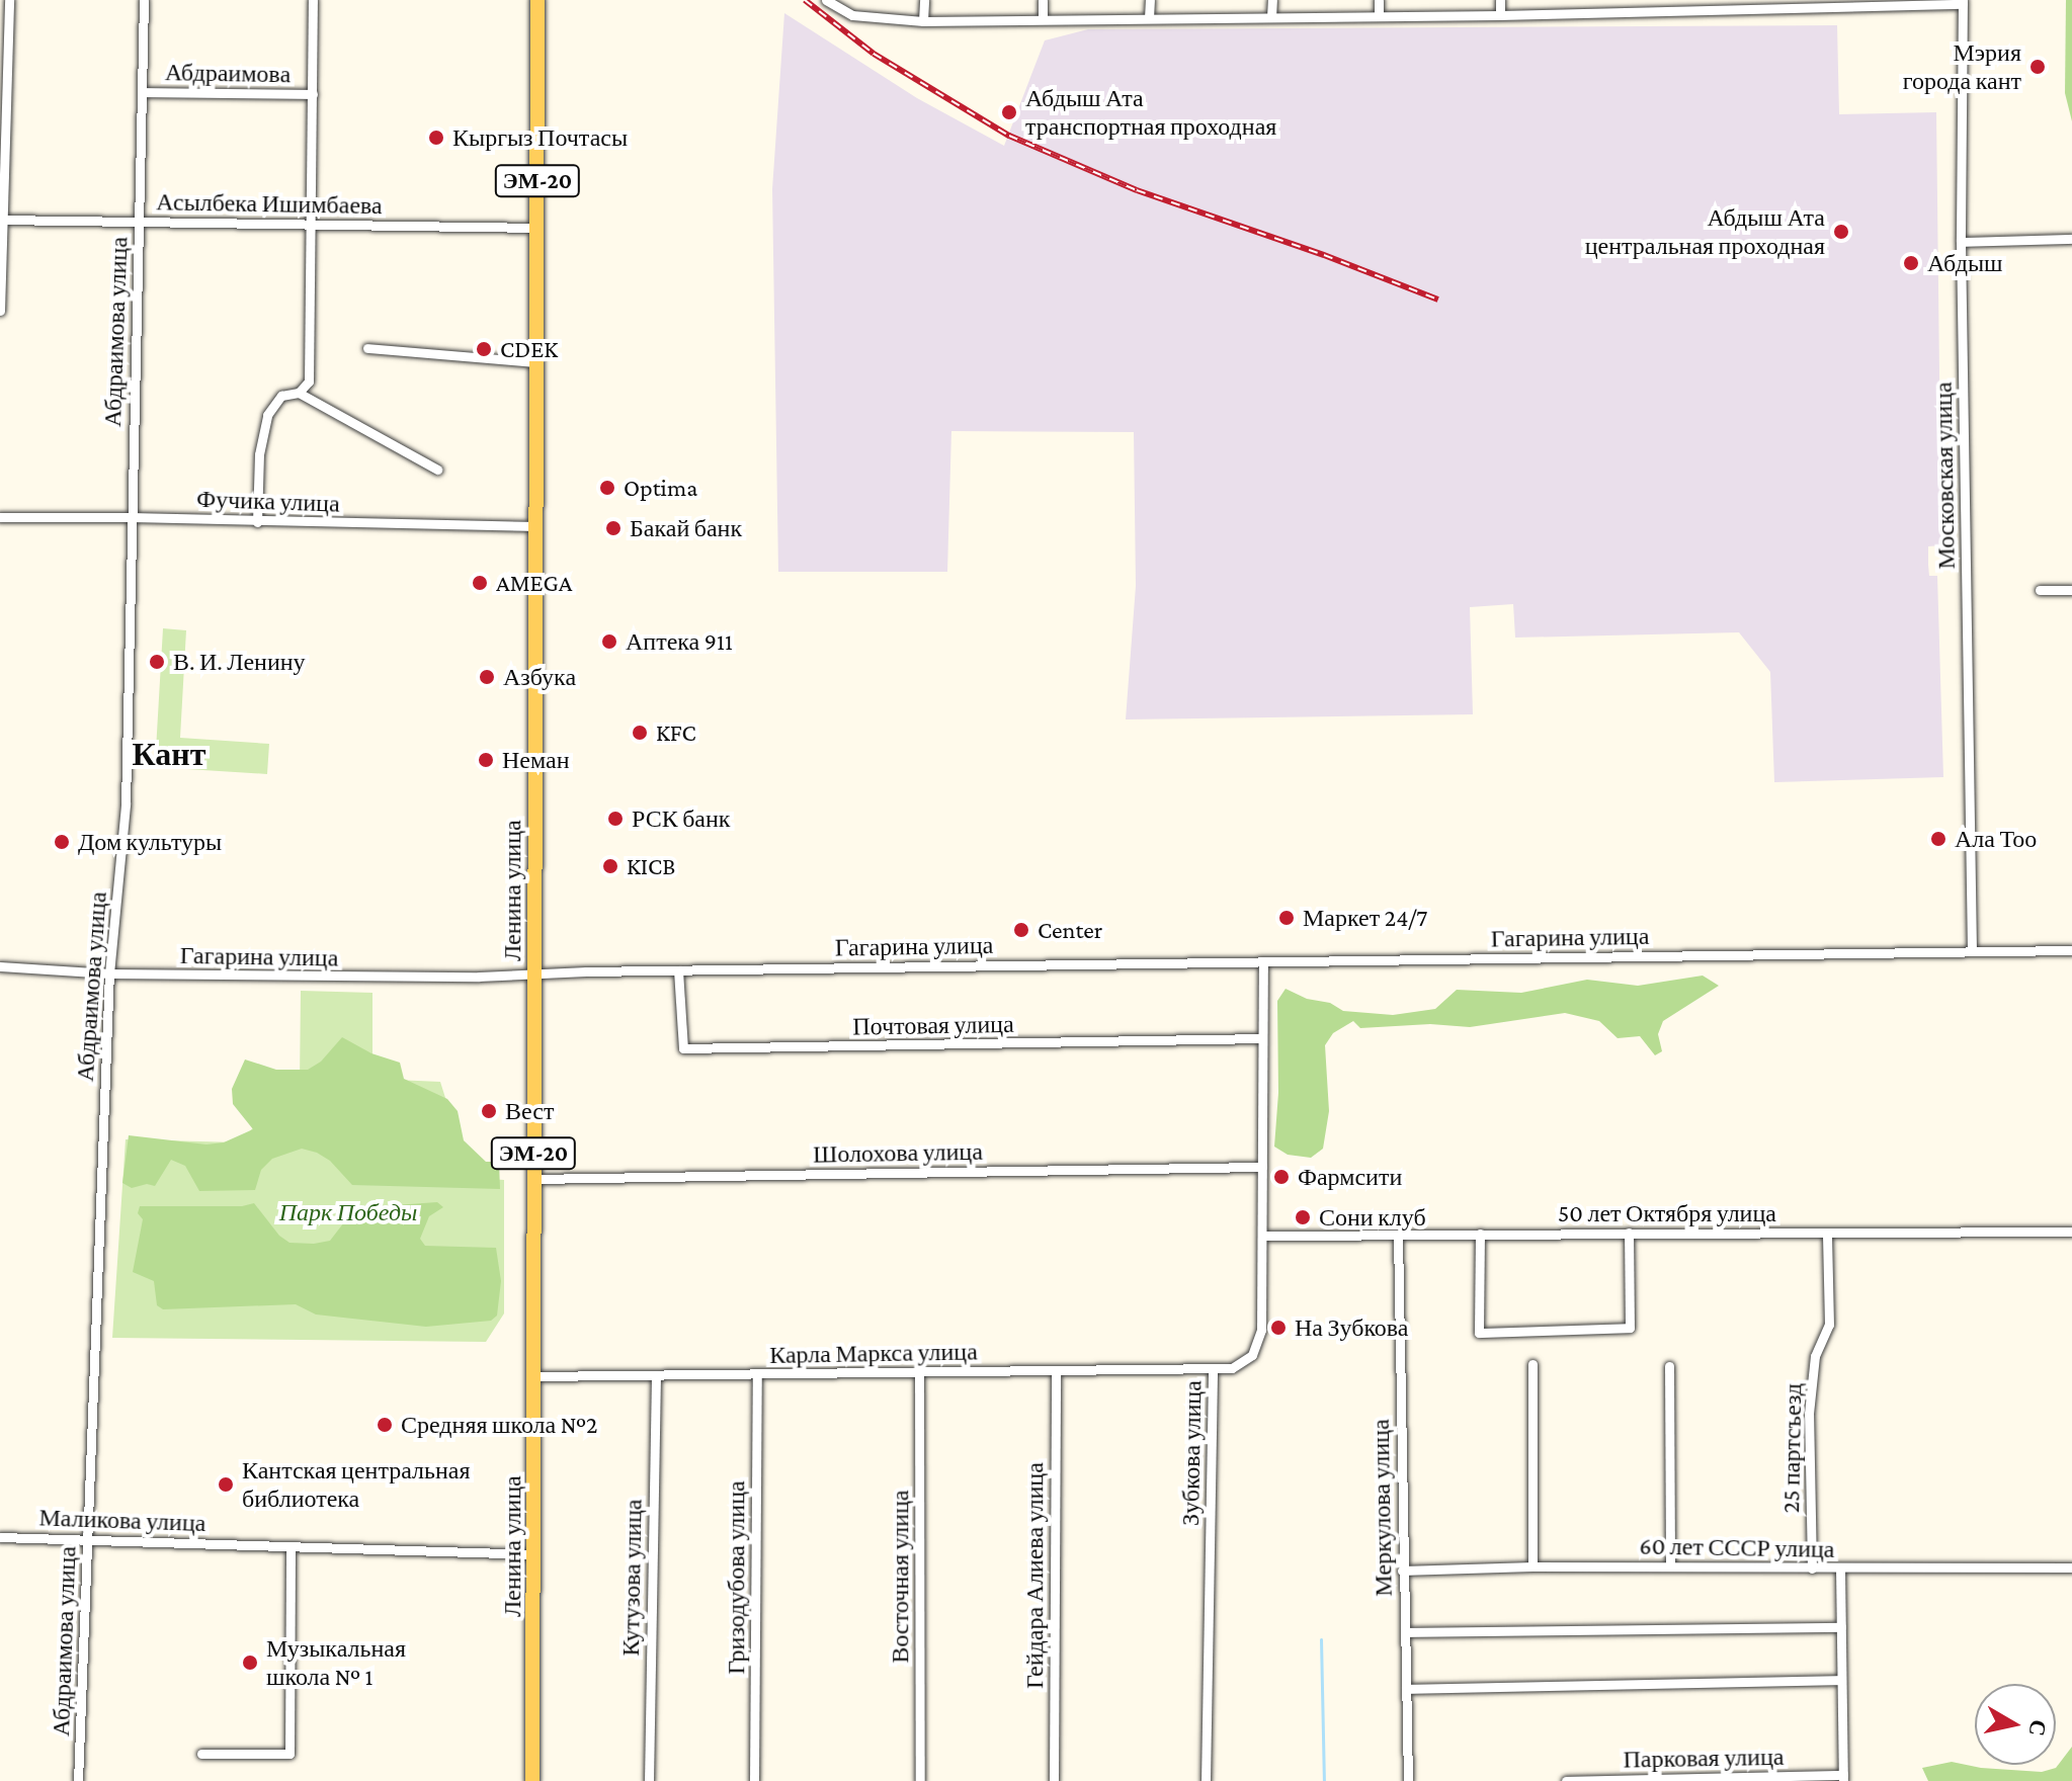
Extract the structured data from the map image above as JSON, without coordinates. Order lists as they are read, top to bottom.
{
  "streets": {
    "main road": ["ЭМ-20", "Ленина улица"],
    "street": [
      "Абдраимова",
      "Асылбека Ишимбаева",
      "Абдраимова улица",
      "Московская улица",
      "Фучика улица",
      "Гагарина улица",
      "Почтовая улица",
      "Шолохова улица",
      "50 лет Октября улица",
      "Карла Маркса улица",
      "25 партсъезд",
      "Зубкова улица",
      "Меркулова улица",
      "Маликова улица",
      "60 лет СССР улица",
      "Гейдара Алиева улица",
      "Восточная улица",
      "Кутузова улица",
      "Гризодубова улица",
      "Парковая улица"
    ]
  },
  "crossings": [
    ["Абдраимова", "Абдраимова улица"],
    ["Асылбека Ишимбаева", "Абдраимова улица"],
    ["Асылбека Ишимбаева", "Ленина улица"],
    ["Абдраимова улица", "Фучика улица"],
    ["Абдраимова улица", "Гагарина улица"],
    ["Абдраимова улица", "Маликова улица"],
    ["Московская улица", "Гагарина улица"],
    ["Фучика улица", "Ленина улица"],
    ["Ленина улица", "Гагарина улица"],
    ["Ленина улица", "Шолохова улица"],
    ["Ленина улица", "Карла Маркса улица"],
    ["Ленина улица", "Маликова улица"],
    ["Гагарина улица", "Почтовая улица"],
    ["Гагарина улица", "Зубкова улица"],
    ["Почтовая улица", "Зубкова улица"],
    ["Шолохова улица", "Зубкова улица"],
    ["50 лет Октября улица", "25 партсъезд"],
    ["50 лет Октября улица", "Зубкова улица"],
    ["50 лет Октября улица", "Меркулова улица"],
    ["Карла Маркса улица", "Зубкова улица"],
    ["Карла Маркса улица", "Гейдара Алиева улица"],
    ["Карла Маркса улица", "Восточная улица"],
    ["Карла Маркса улица", "Кутузова улица"],
    ["Карла Маркса улица", "Гризодубова улица"],
    ["25 партсъезд", "60 лет СССР улица"],
    ["Меркулова улица", "60 лет СССР улица"],
    ["60 лет СССР улица", "Парковая улица"]
  ],
  "districts": ["Кант"],
  "parks": ["Парк Победы"],
  "places": [
    "Мэрия города кант",
    "Абдыш Ата транспортная проходная",
    "Кыргыз Почтасы",
    "Абдыш Ата центральная проходная",
    "Абдыш",
    "CDEK",
    "Optima",
    "Бакай банк",
    "AMEGA",
    "Аптека 911",
    "В. И. Ленину",
    "Азбука",
    "KFC",
    "Неман",
    "РСК банк",
    "Ала Тоо",
    "Дом культуры",
    "KICB",
    "Маркет 24/7",
    "Center",
    "Вест",
    "Фармсити",
    "Сони клуб",
    "На Зубкова",
    "Средняя школа №2",
    "Кантская центральная библиотека",
    "Музыкальная школа № 1"
  ],
  "north": "right"
}
